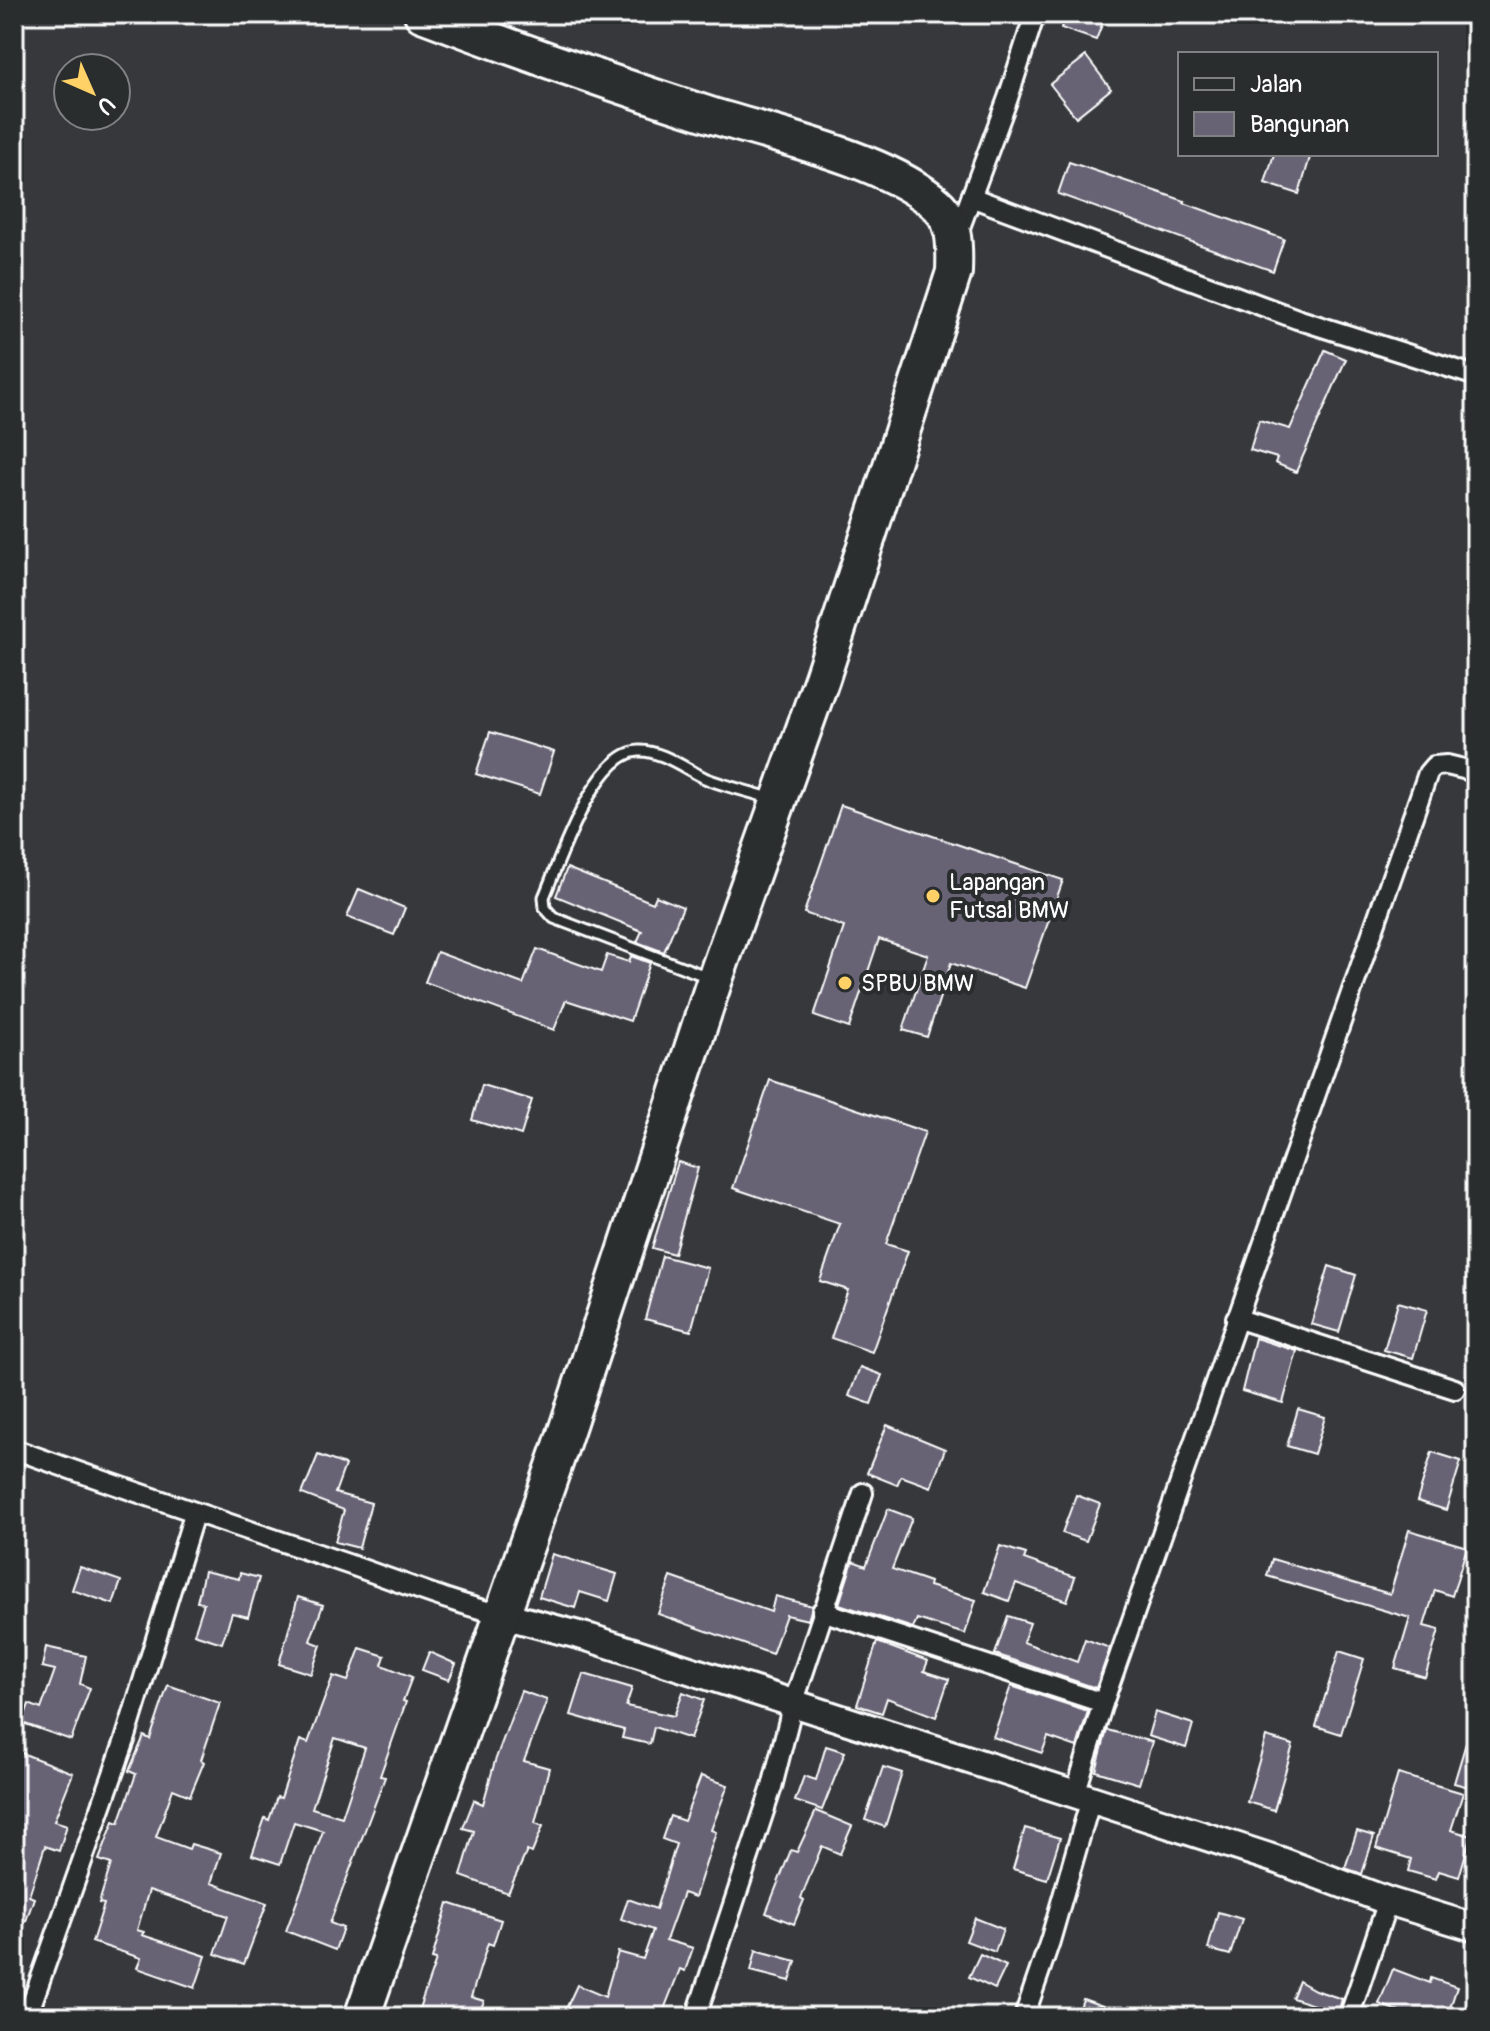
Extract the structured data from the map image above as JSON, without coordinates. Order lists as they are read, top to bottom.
{
  "places": ["Lapangan Futsal BMW", "SPBU BMW"],
  "legend": ["Jalan", "Bangunan"],
  "north": "bottom right"
}
